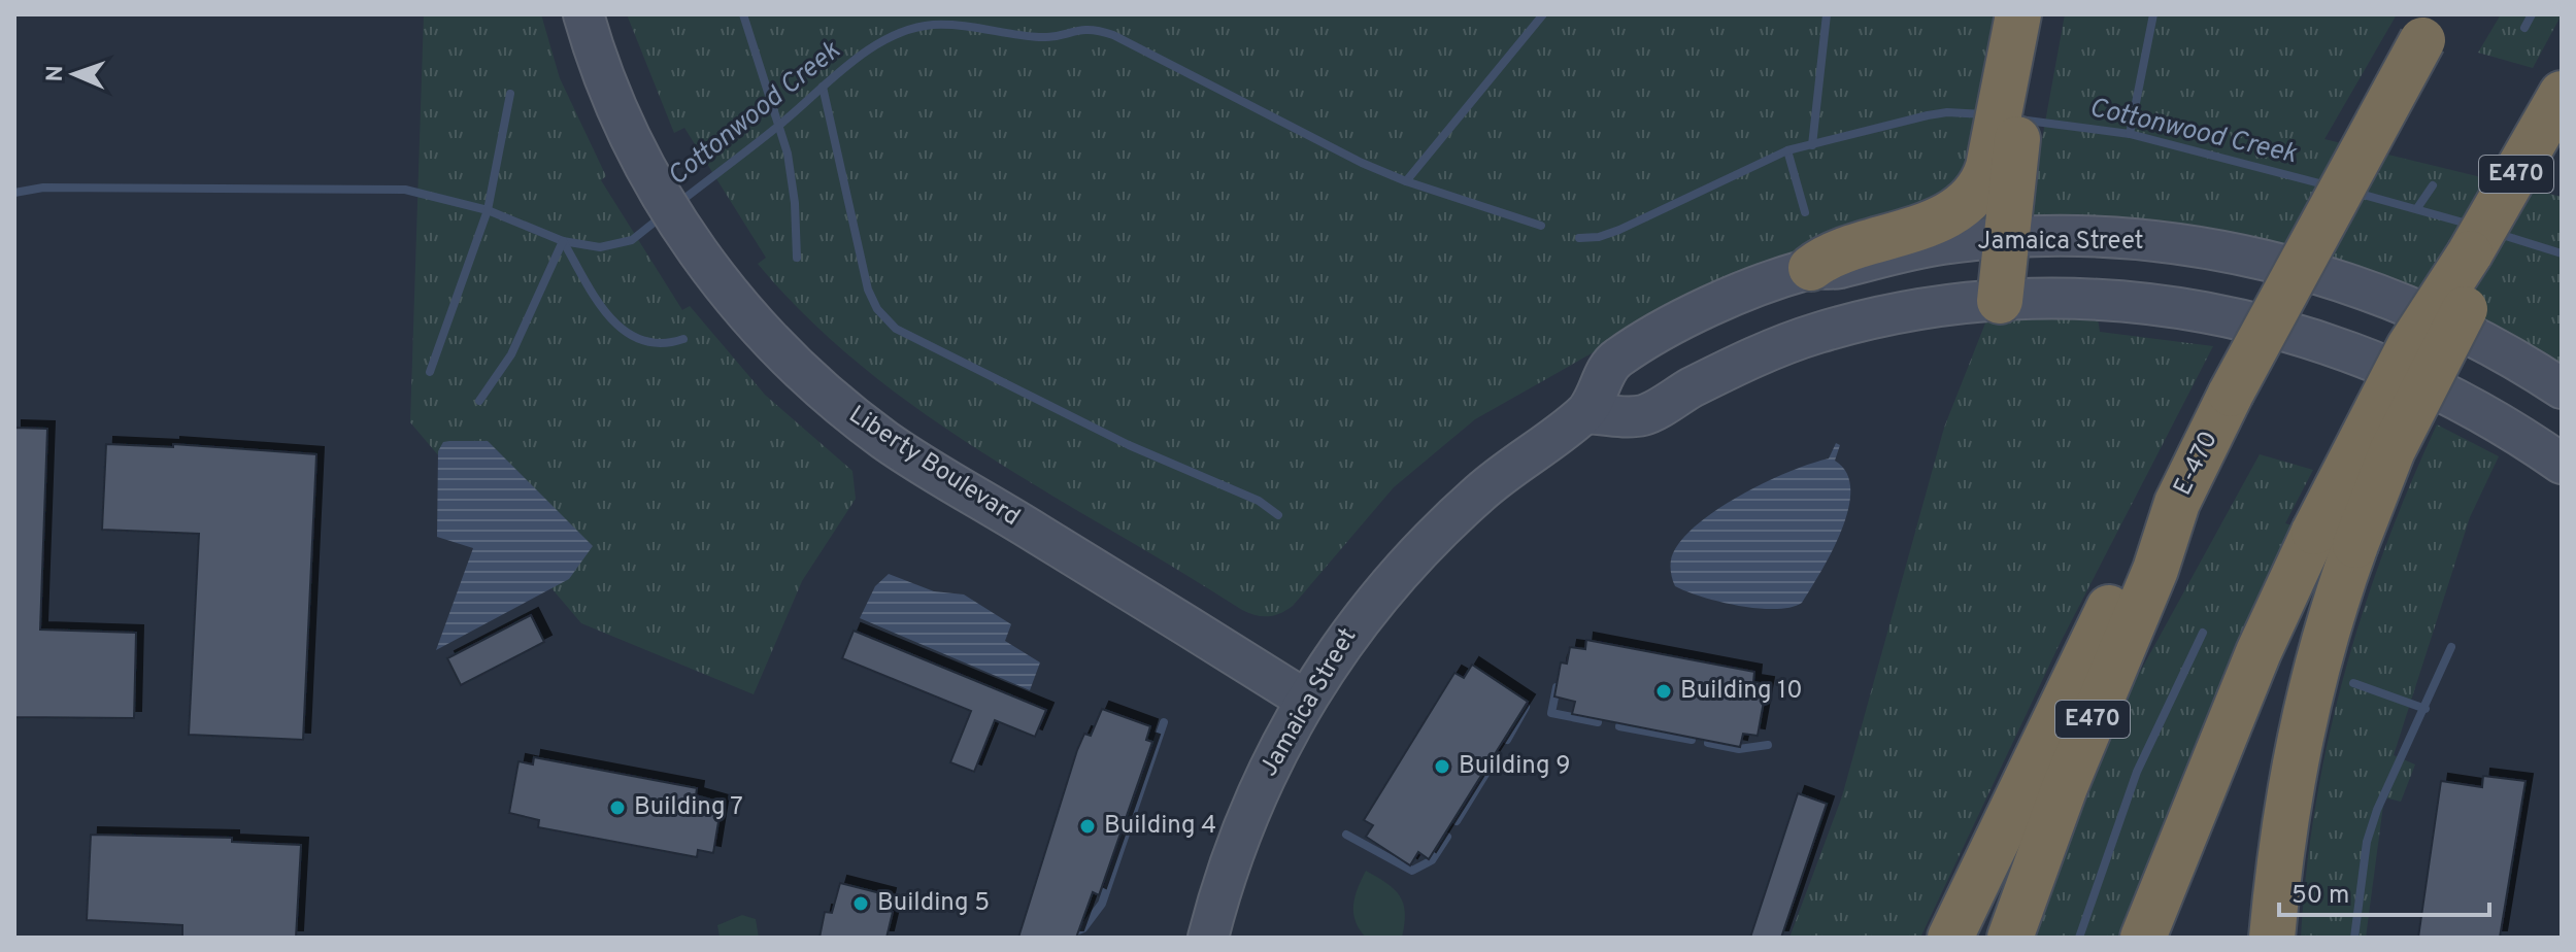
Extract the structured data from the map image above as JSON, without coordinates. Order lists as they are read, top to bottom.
{
  "streets": {
    "highway": ["E470", "E-470"],
    "main road": ["Jamaica Street", "Liberty Boulevard"]
  },
  "crossings": [
    ["Jamaica Street", "Liberty Boulevard"]
  ],
  "water": ["Cottonwood Creek"],
  "places": [
    "Building 10",
    "Building 9",
    "Building 7",
    "Building 4",
    "Building 5"
  ],
  "scale_bar": "50 m",
  "north": "left"
}
